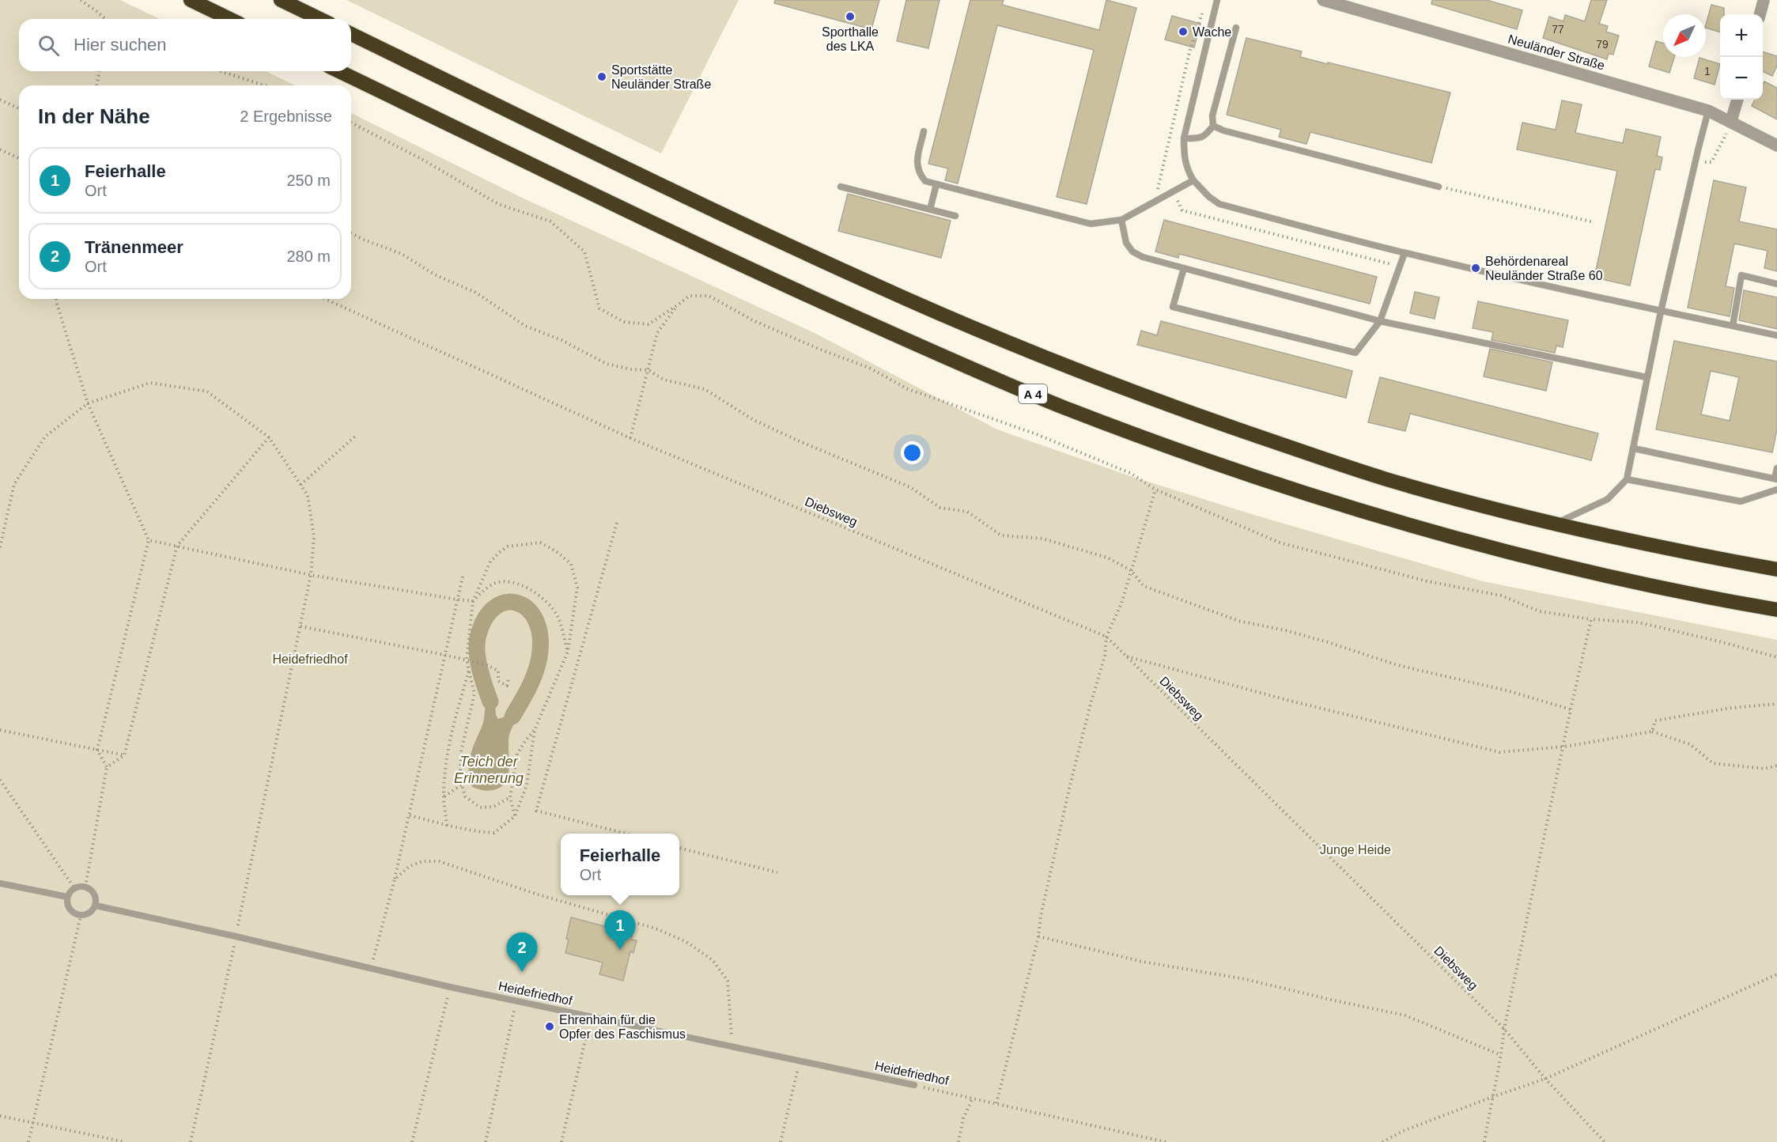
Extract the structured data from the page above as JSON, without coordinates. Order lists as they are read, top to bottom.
{
  "streets": {
    "highway": ["A 4"],
    "street": ["Neuländer Straße"],
    "lane": ["Heidefriedhof"],
    "path": ["Diebsweg"]
  },
  "water": ["Teich der Erinnerung"],
  "parks": ["Heidefriedhof", "Junge Heide"],
  "places": [
    "Sporthalle des LKA",
    "Wache",
    "Sportstätte Neuländer Straße",
    "Behördenareal Neuländer Straße 60",
    "Ehrenhain für die Opfer des Faschismus"
  ],
  "house_numbers": ["77", "79", "1"],
  "north": "bottom left",
  "page": {
    "map_buttons": ["+", "−"],
    "search": "Hier suchen",
    "heading": ["In der Nähe", "2 Ergebnisse"],
    "list": [
      {
        "mark": "1",
        "name": "Feierhalle",
        "note": "Ort",
        "value": "250 m"
      },
      {
        "mark": "2",
        "name": "Tränenmeer",
        "note": "Ort",
        "value": "280 m"
      }
    ],
    "popup": ["Feierhalle", "Ort"],
    "pins": ["1", "2"]
  }
}
